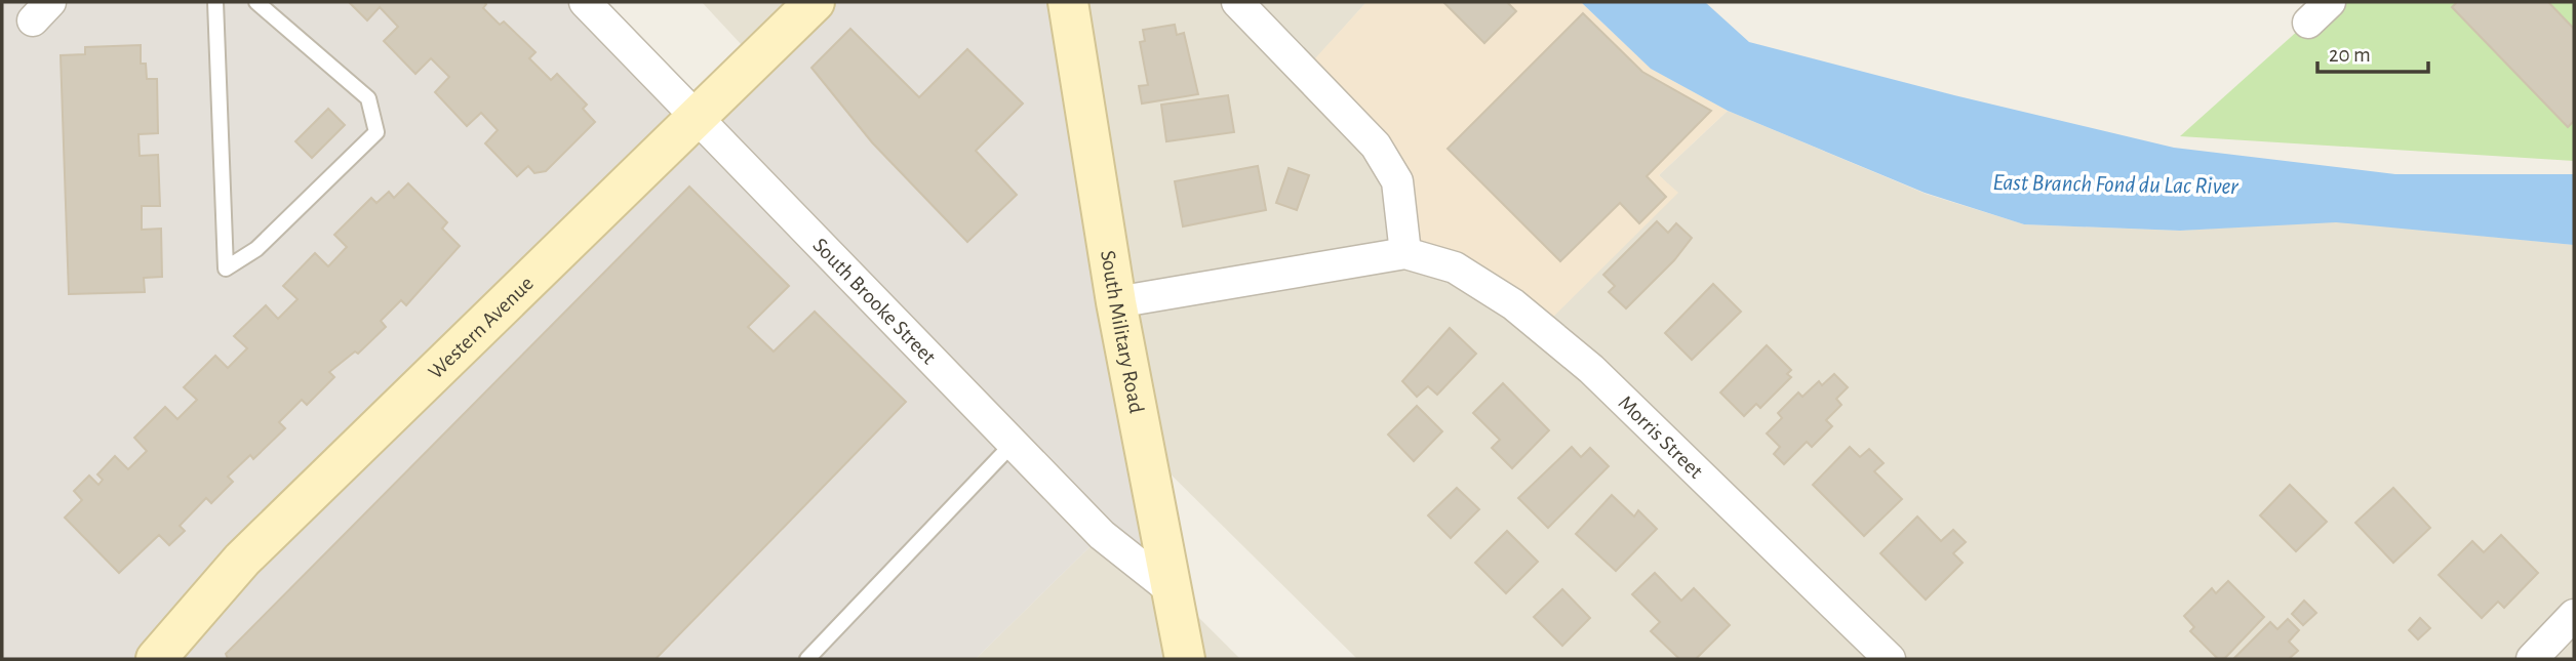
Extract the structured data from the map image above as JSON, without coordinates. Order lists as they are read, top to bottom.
{
  "streets": {
    "street": [
      "South Brooke Street",
      "Western Avenue",
      "South Military Road",
      "Morris Street"
    ]
  },
  "crossings": [
    ["South Brooke Street", "Western Avenue"],
    ["South Brooke Street", "South Military Road"],
    ["South Military Road", "Morris Street"]
  ],
  "water": ["East Branch Fond du Lac River"],
  "scale_bar": "20 m"
}
